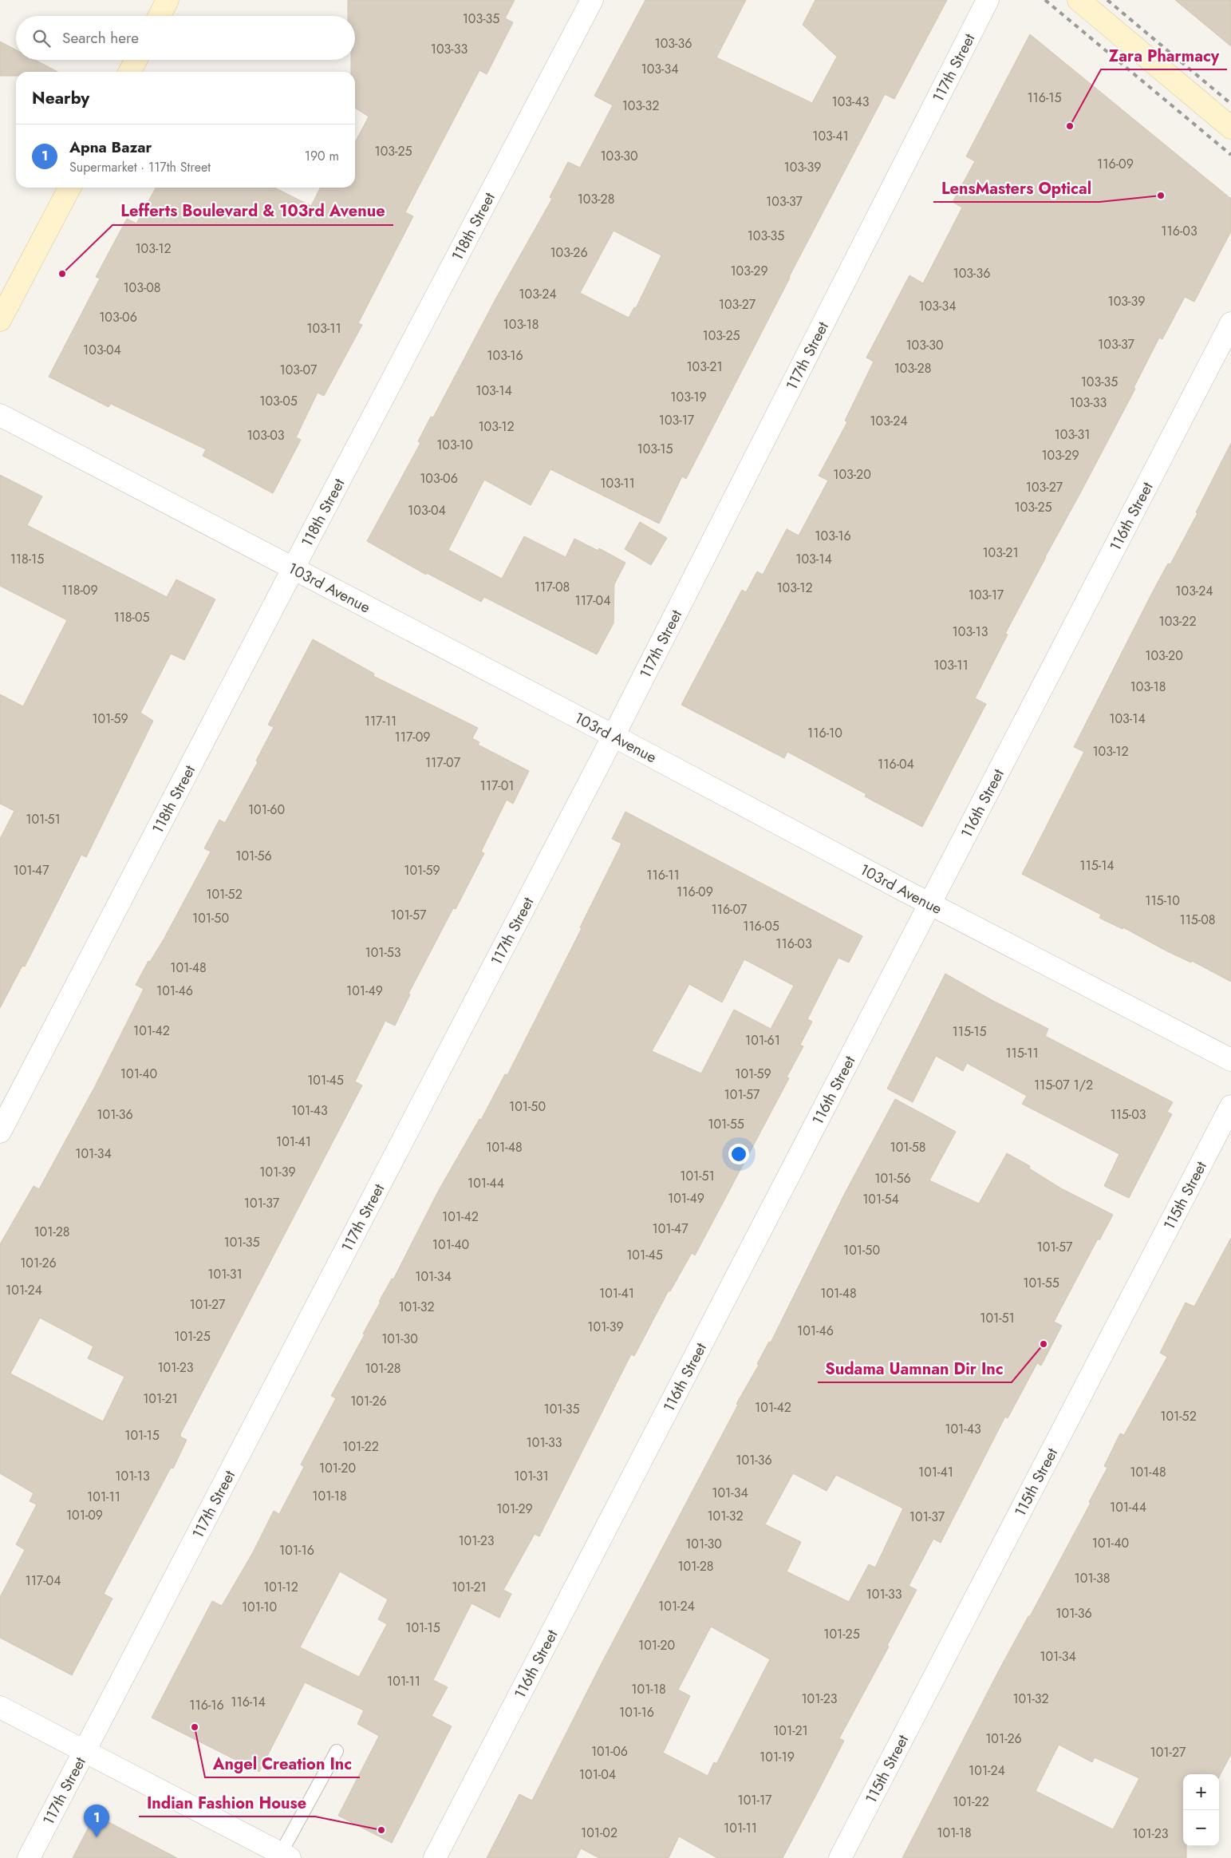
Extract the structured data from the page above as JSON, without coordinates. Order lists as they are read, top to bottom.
{
  "streets": {
    "street": [
      "117th Street",
      "118th Street",
      "116th Street",
      "103rd Avenue",
      "115th Street"
    ]
  },
  "crossings": [
    ["117th Street", "103rd Avenue"],
    ["118th Street", "103rd Avenue"],
    ["116th Street", "103rd Avenue"]
  ],
  "places": [
    "Zara Pharmacy",
    "LensMasters Optical",
    "Lefferts Boulevard & 103rd Avenue",
    "Sudama Uamnan Dir Inc",
    "Angel Creation Inc",
    "Indian Fashion House"
  ],
  "house_numbers": [
    "103-35",
    "103-36",
    "103-33",
    "103-34",
    "116-15",
    "103-43",
    "103-32",
    "103-41",
    "103-25",
    "103-30",
    "116-09",
    "103-39",
    "103-28",
    "103-37",
    "116-03",
    "103-35",
    "103-12",
    "103-26",
    "103-29",
    "103-36",
    "103-08",
    "103-24",
    "103-39",
    "103-27",
    "103-34",
    "103-06",
    "103-18",
    "103-11",
    "103-25",
    "103-37",
    "103-30",
    "103-04",
    "103-16",
    "103-21",
    "103-28",
    "103-07",
    "103-35",
    "103-14",
    "103-19",
    "103-05",
    "103-33",
    "103-17",
    "103-24",
    "103-12",
    "103-31",
    "103-03",
    "103-10",
    "103-15",
    "103-29",
    "103-20",
    "103-06",
    "103-11",
    "103-27",
    "103-25",
    "103-04",
    "103-16",
    "103-21",
    "118-15",
    "103-14",
    "117-08",
    "103-12",
    "118-09",
    "103-24",
    "103-17",
    "117-04",
    "118-05",
    "103-22",
    "103-13",
    "103-20",
    "103-11",
    "103-18",
    "101-59",
    "103-14",
    "117-11",
    "116-10",
    "117-09",
    "103-12",
    "117-07",
    "116-04",
    "117-01",
    "101-60",
    "101-51",
    "101-56",
    "115-14",
    "101-47",
    "101-59",
    "116-11",
    "116-09",
    "101-52",
    "115-10",
    "116-07",
    "101-57",
    "101-50",
    "115-08",
    "116-05",
    "116-03",
    "101-53",
    "101-48",
    "101-46",
    "101-49",
    "101-42",
    "115-15",
    "101-61",
    "115-11",
    "101-40",
    "101-59",
    "101-45",
    "115-07 1/2",
    "101-57",
    "101-50",
    "101-43",
    "101-36",
    "115-03",
    "101-55",
    "101-41",
    "101-48",
    "101-58",
    "101-34",
    "101-39",
    "101-51",
    "101-56",
    "101-44",
    "101-49",
    "101-54",
    "101-37",
    "101-42",
    "101-47",
    "101-28",
    "101-35",
    "101-40",
    "101-57",
    "101-50",
    "101-45",
    "101-26",
    "101-31",
    "101-34",
    "101-55",
    "101-24",
    "101-41",
    "101-48",
    "101-27",
    "101-32",
    "101-51",
    "101-39",
    "101-46",
    "101-25",
    "101-30",
    "101-23",
    "101-28",
    "101-21",
    "101-26",
    "101-42",
    "101-35",
    "101-52",
    "101-43",
    "101-15",
    "101-33",
    "101-22",
    "101-36",
    "101-20",
    "101-41",
    "101-48",
    "101-13",
    "101-31",
    "101-34",
    "101-18",
    "101-11",
    "101-44",
    "101-29",
    "101-09",
    "101-32",
    "101-37",
    "101-23",
    "101-40",
    "101-30",
    "101-16",
    "101-28",
    "101-38",
    "117-04",
    "101-12",
    "101-21",
    "101-33",
    "101-24",
    "101-10",
    "101-36",
    "101-15",
    "101-25",
    "101-20",
    "101-34",
    "101-11",
    "101-18",
    "101-23",
    "101-32",
    "116-14",
    "116-16",
    "101-16",
    "101-21",
    "101-26",
    "101-06",
    "101-27",
    "101-19",
    "101-24",
    "101-04",
    "101-17",
    "101-22",
    "101-11",
    "101-02",
    "101-18",
    "101-23"
  ],
  "page": {
    "search": "Search here",
    "heading": "Nearby",
    "list": [
      {
        "mark": "1",
        "name": "Apna Bazar",
        "note": "Supermarket · 117th Street",
        "value": "190 m"
      }
    ],
    "map_buttons": ["+", "−"],
    "pins": "1"
  }
}
